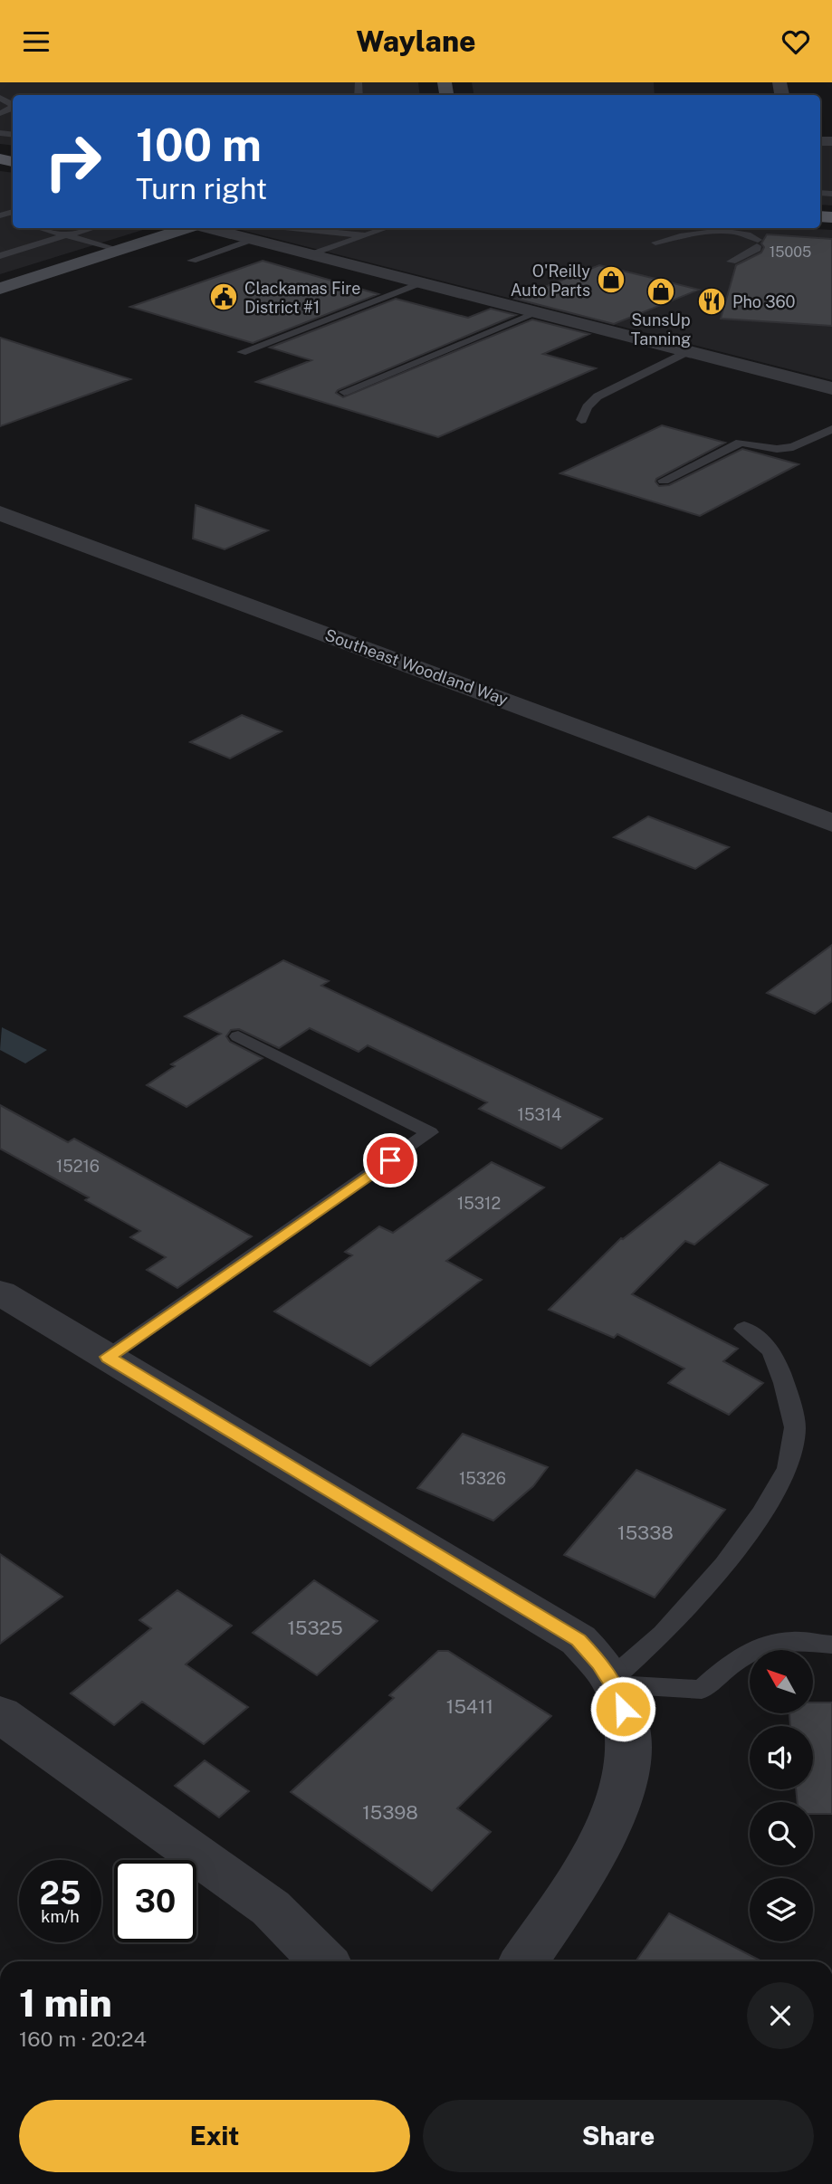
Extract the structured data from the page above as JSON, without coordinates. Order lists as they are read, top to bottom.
{
  "streets": {
    "street": ["Southeast Woodland Way"]
  },
  "places": {
    "shop": ["O'Reilly Auto Parts", "SunsUp Tanning"],
    "public building": ["Clackamas Fire District #1"],
    "restaurant": ["Pho 360"]
  },
  "house_numbers": [
    "15005",
    "15314",
    "15216",
    "15312",
    "15326",
    "15338",
    "15325",
    "15411",
    "15398"
  ],
  "north": "top left",
  "page": {
    "header": "Waylane",
    "turn": ["100 m", "Turn right"],
    "speed": "25 km/h",
    "limit": "30",
    "heading": ["1 min", "160 m · 20:24"],
    "buttons": ["Exit", "Share"]
  }
}
